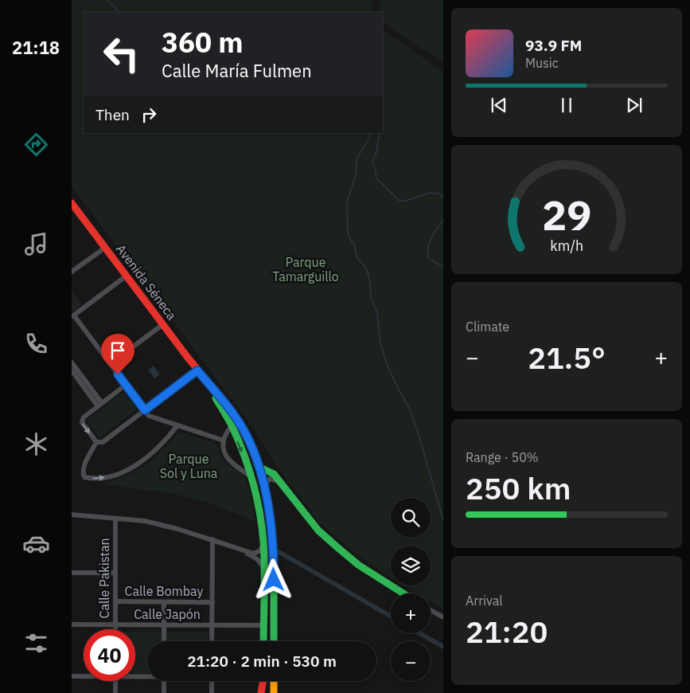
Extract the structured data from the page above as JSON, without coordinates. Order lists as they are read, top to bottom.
{
  "streets": {
    "street": [
      "Avenida Séneca",
      "Calle Pakistan",
      "Calle Bombay",
      "Calle Japón"
    ]
  },
  "crossings": [
    ["Avenida Séneca", "Calle Japón"],
    ["Calle Pakistan", "Calle Bombay"],
    ["Calle Pakistan", "Calle Japón"]
  ],
  "parks": ["Parque Tamarguillo", "Parque Sol y Luna"],
  "page": {
    "tabs": "21:18",
    "turn": ["360 m", "Calle María Fulmen"],
    "song": ["93.9 FM", "Music"],
    "then": "Then",
    "tile": [
      "Climate",
      ["Range · 50%", "250 km"],
      ["Arrival", "21:20"]
    ],
    "heat": ["−", "21.5°", "+"],
    "map_buttons": ["+", "−"],
    "limit": "40",
    "trip": "21:20 · 2 min · 530 m",
    "gauge": ["29", "km/h"]
  }
}
